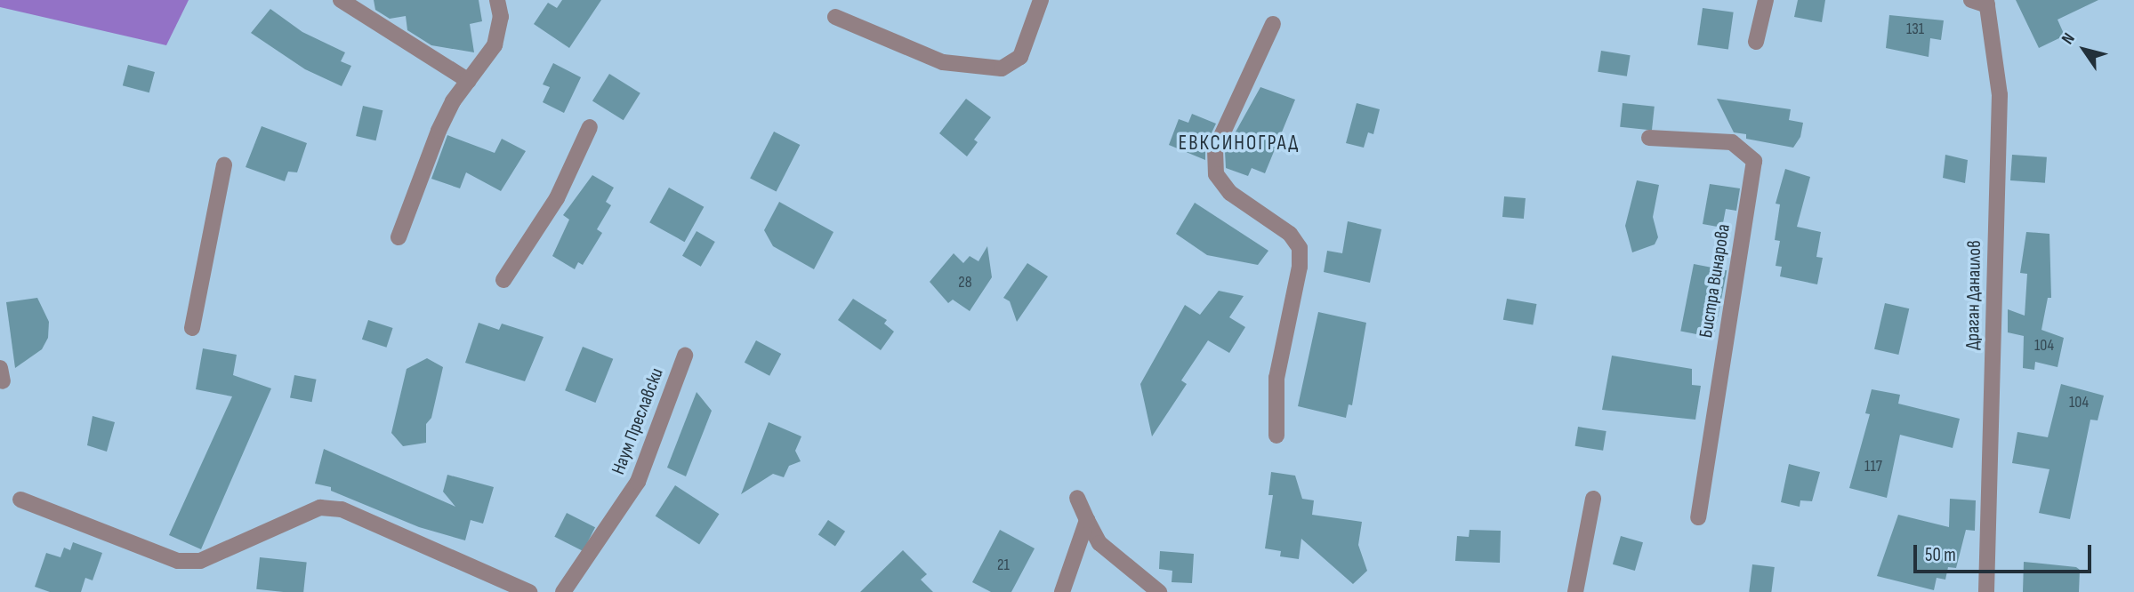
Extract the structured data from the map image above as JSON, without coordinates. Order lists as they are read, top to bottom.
{
  "streets": {
    "street": ["Бистра Винарова", "Драган Данаилов", "Наум Преславски"]
  },
  "districts": ["ЕВКСИНОГРАД"],
  "house_numbers": [
    "131",
    "28",
    "104",
    "104",
    "117",
    "21"
  ],
  "scale_bar": "50 m",
  "north": "top left"
}
